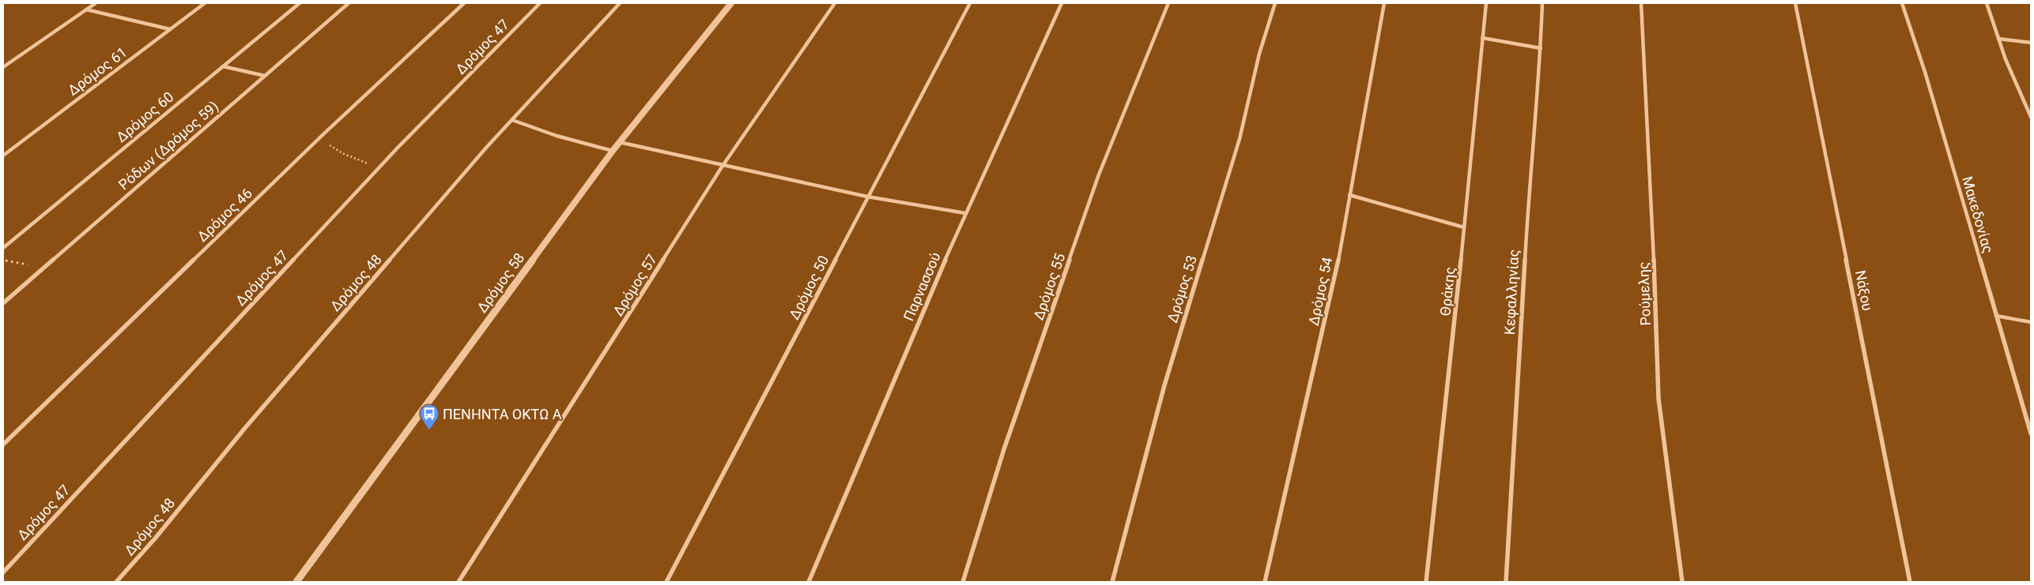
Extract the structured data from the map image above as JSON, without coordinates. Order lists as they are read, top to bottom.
{
  "streets": {
    "street": [
      "Δρόμος 47",
      "Δρόμος 61",
      "Δρόμος 60",
      "Ρόδων (Δρόμος 59)",
      "Δρόμος 46",
      "Μακεδονίας",
      "Δρόμος 48",
      "Δρόμος 58",
      "Δρόμος 57",
      "Παρνασσού",
      "Δρόμος 55",
      "Δρόμος 50",
      "Δρόμος 53",
      "Νάξου",
      "Δρόμος 54",
      "Θράκης",
      "Κεφαλληνίας",
      "Ρούμελης"
    ]
  },
  "places": {
    "bus stop": ["ΠΕΝΗΝΤΑ ΟΚΤΩ Α"]
  }
}
